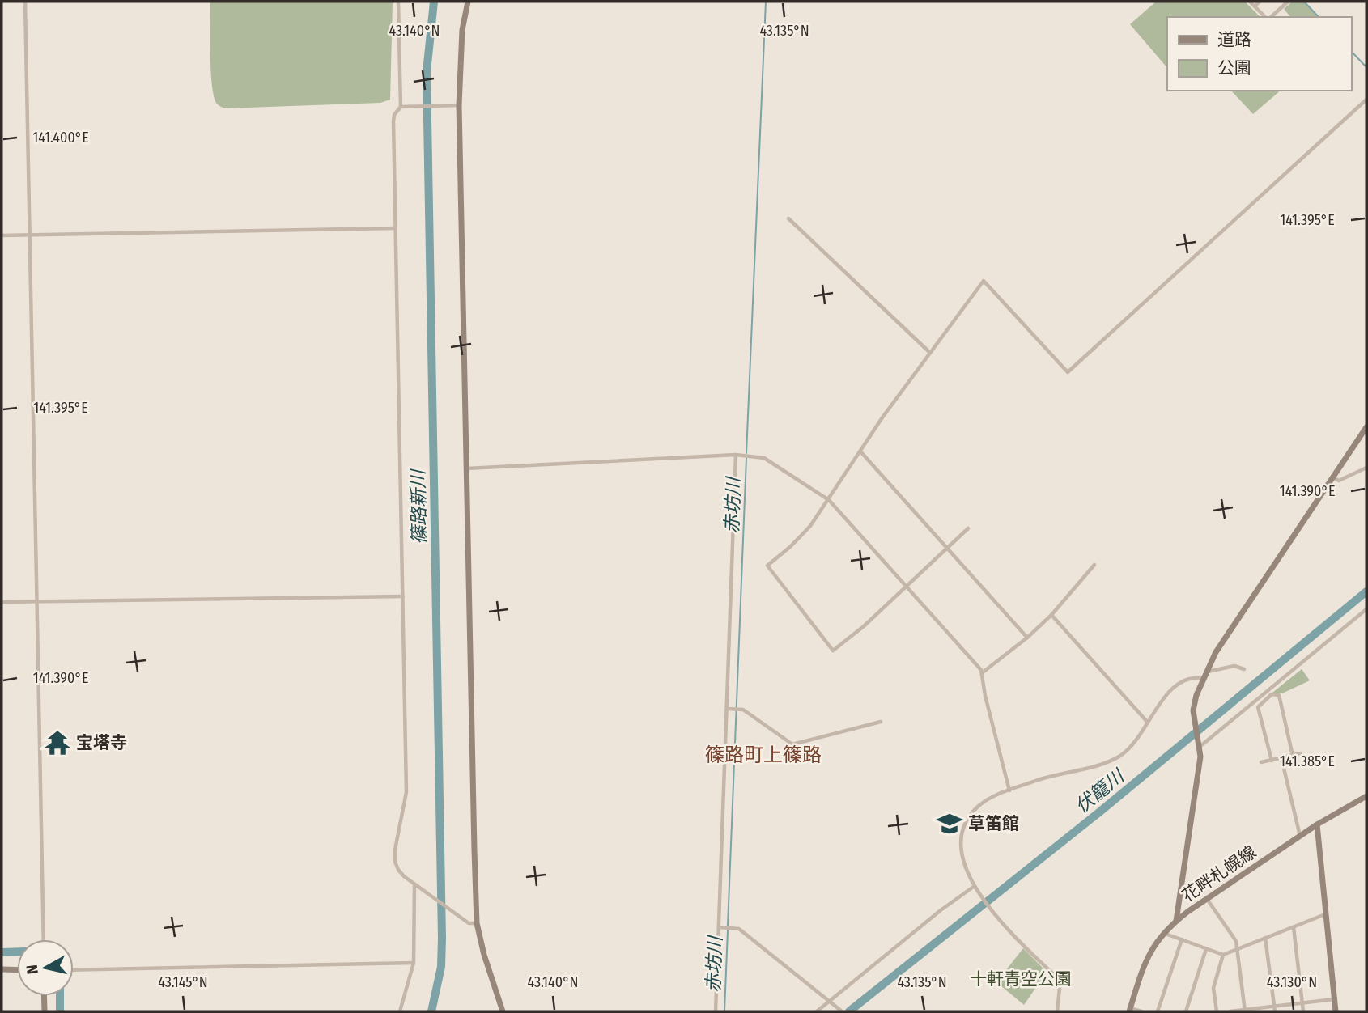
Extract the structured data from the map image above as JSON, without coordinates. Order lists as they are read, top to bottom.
{
  "streets": {
    "street": ["花畔札幌線"]
  },
  "districts": ["篠路町上篠路"],
  "water": ["赤坊川", "篠路新川", "伏籠川"],
  "parks": ["十軒青空公園"],
  "places": {
    "temple": ["宝塔寺"],
    "school or university": ["草笛館"]
  },
  "legend": ["道路", "公園"],
  "north": "left",
  "coordinates": [
    "43.140°N",
    "43.135°N",
    "141.400°E",
    "141.395°E",
    "141.390°E",
    "141.385°E",
    "43.145°N",
    "43.130°N"
  ]
}
